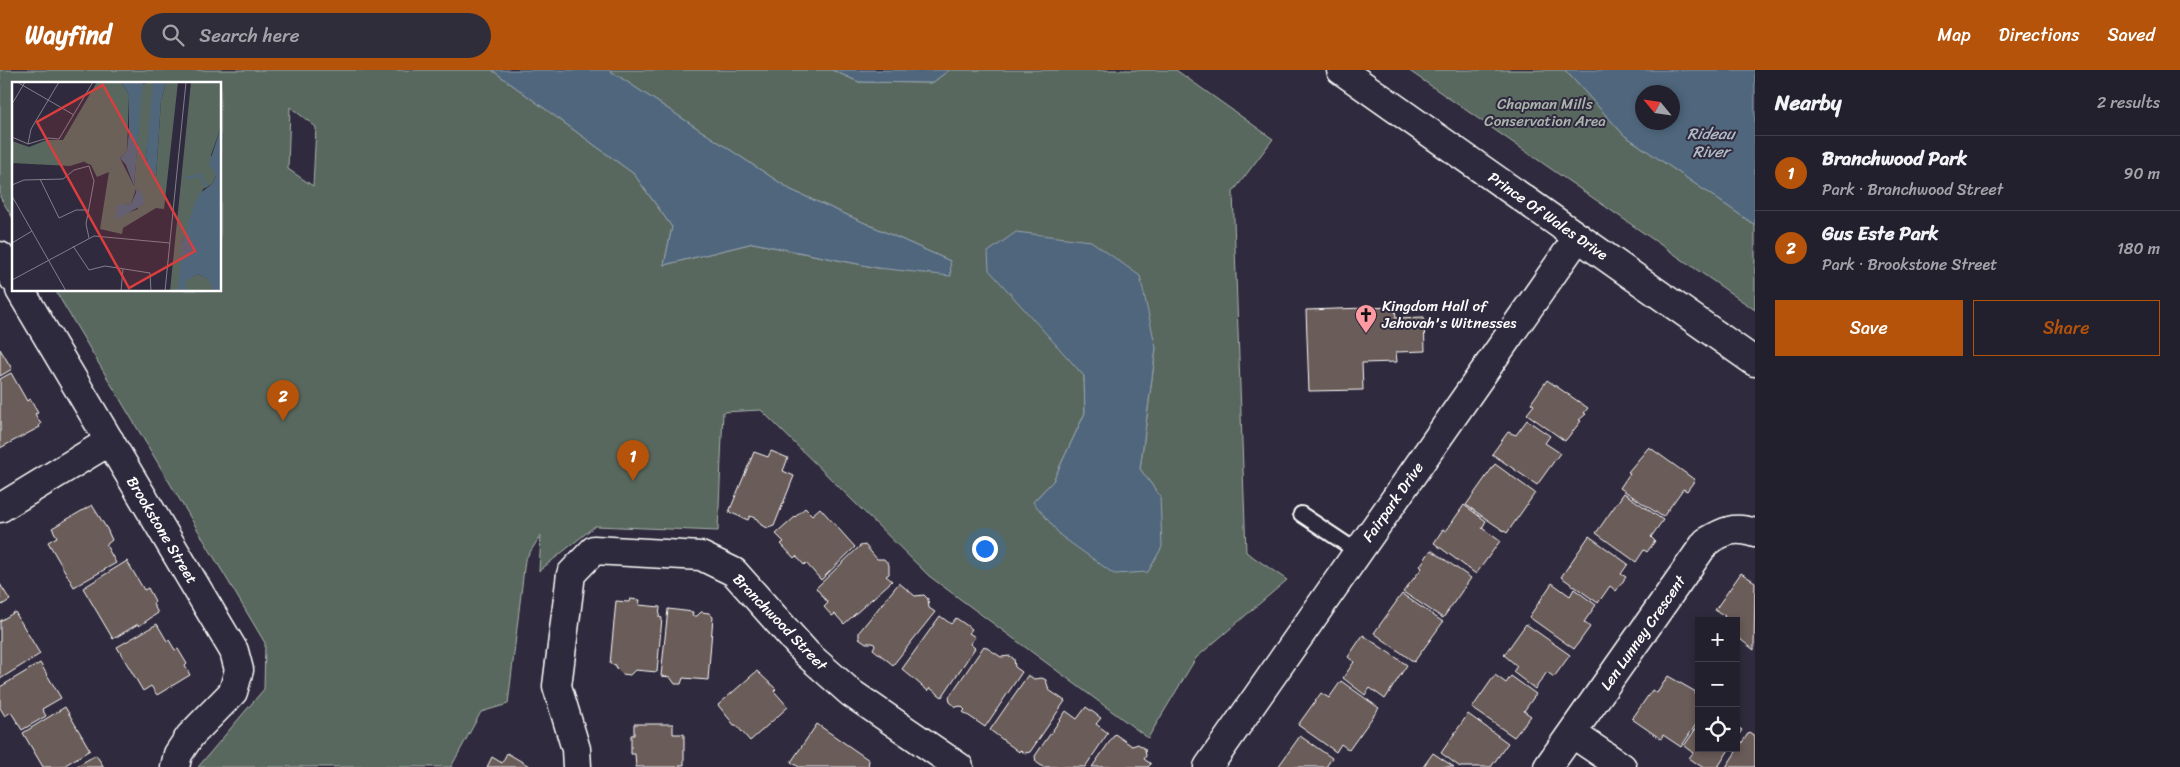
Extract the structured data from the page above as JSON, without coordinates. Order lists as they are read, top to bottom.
{
  "streets": {
    "street": [
      "Prince Of Wales Drive",
      "Fairpark Drive",
      "Brookstone Street",
      "Branchwood Street",
      "Len Lunney Crescent"
    ]
  },
  "crossings": [
    ["Prince Of Wales Drive", "Fairpark Drive"]
  ],
  "water": ["Rideau River"],
  "parks": ["Chapman Mills Conservation Area"],
  "places": {
    "church": ["Kingdom Hall of Jehovah's Witnesses"]
  },
  "north": "top left",
  "page": {
    "header": "Wayfind",
    "search": "Search here",
    "nav": ["Map", "Directions", "Saved"],
    "heading": ["Nearby", "2 results"],
    "list": [
      {
        "mark": "1",
        "name": "Branchwood Park",
        "note": "Park · Branchwood Street",
        "value": "90 m"
      },
      {
        "mark": "2",
        "name": "Gus Este Park",
        "note": "Park · Brookstone Street",
        "value": "180 m"
      }
    ],
    "buttons": ["Save", "Share"],
    "pins": ["2", "1"],
    "map_buttons": ["+", "−"]
  }
}
